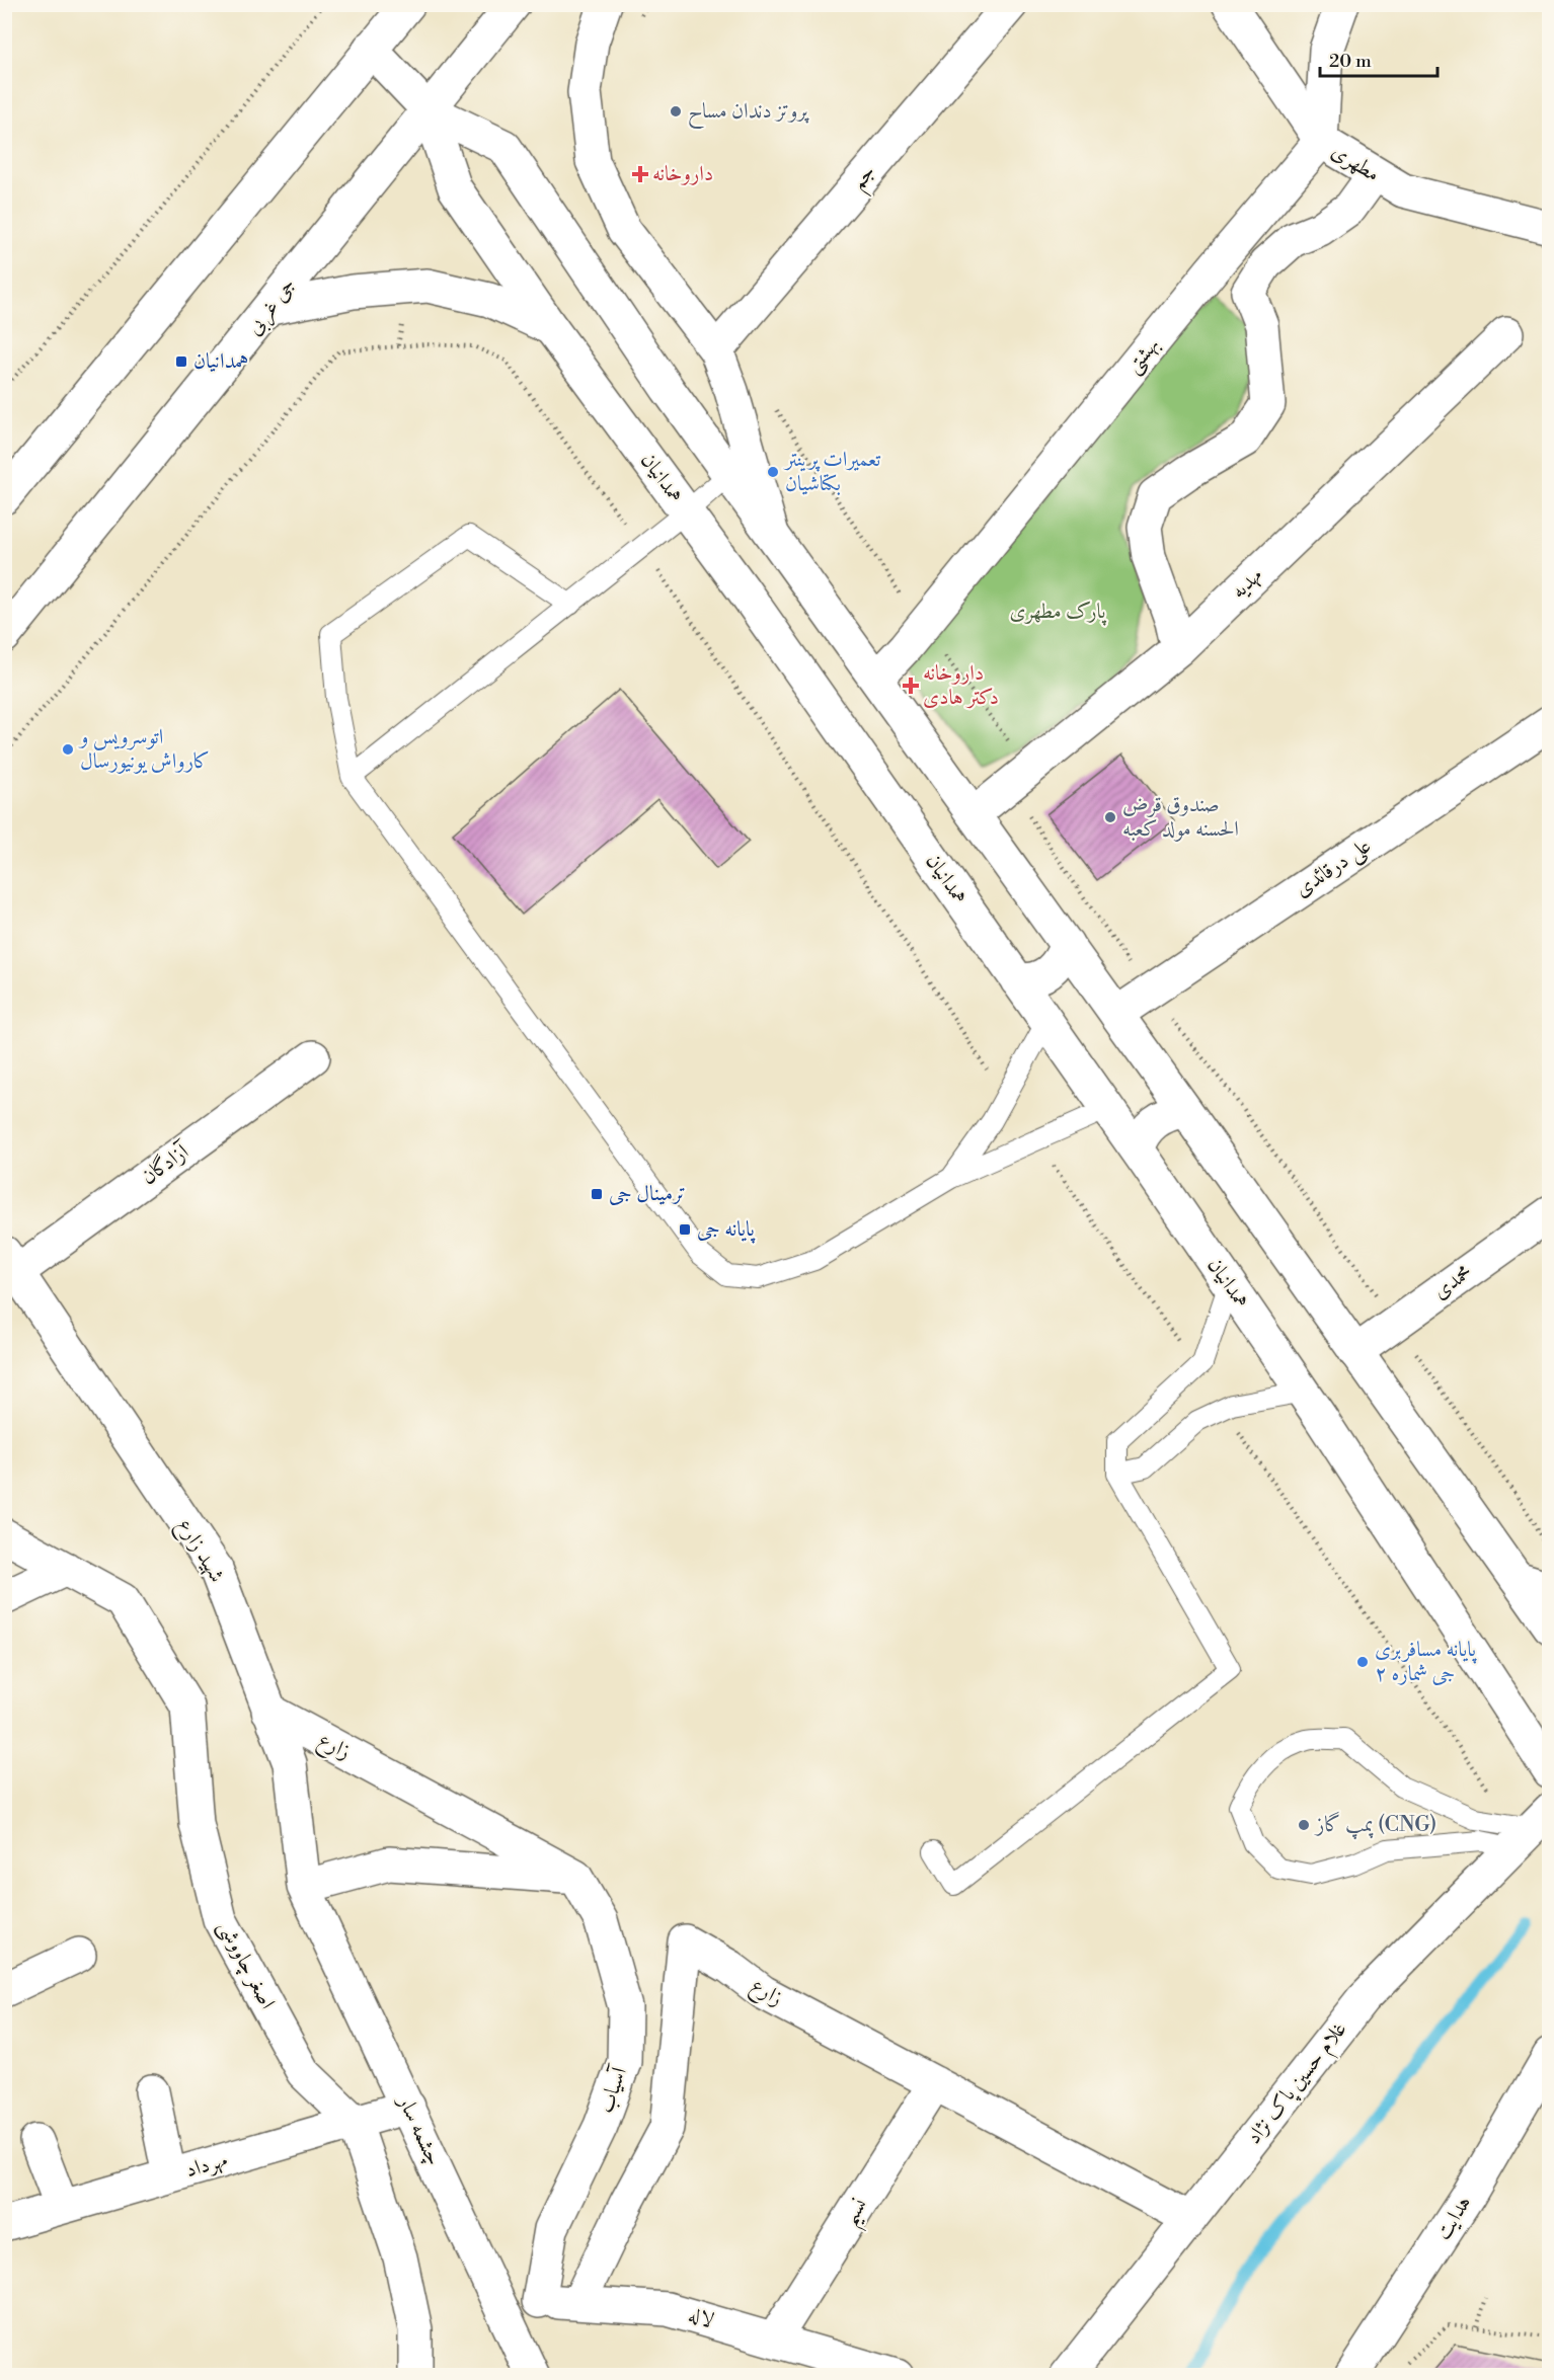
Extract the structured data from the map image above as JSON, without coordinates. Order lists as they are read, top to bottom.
{
  "streets": {
    "street": [
      "مطهری",
      "جم",
      "جی غربی",
      "بهشتی",
      "همدانیان",
      "مهدیه",
      "علی درقائدی",
      "آزادگان",
      "محمدی",
      "شهید زارع",
      "زارع",
      "اصغر چاووشی",
      "غلام حسین پاک نژاد",
      "آسیاب",
      "چشمه سار",
      "مهرداد",
      "نسیم",
      "هدایت",
      "لاله"
    ]
  },
  "crossings": [
    ["مطهری", "بهشتی"],
    ["جی غربی", "همدانیان"],
    ["آزادگان", "شهید زارع"],
    ["شهید زارع", "زارع"],
    ["شهید زارع", "چشمه سار"],
    ["زارع", "غلام حسین پاک نژاد"],
    ["زارع", "آسیاب"],
    ["زارع", "نسیم"],
    ["زارع", "لاله"],
    ["اصغر چاووشی", "مهرداد"],
    ["آسیاب", "لاله"],
    ["چشمه سار", "مهرداد"],
    ["چشمه سار", "لاله"],
    ["نسیم", "لاله"]
  ],
  "parks": ["پارک مطهری"],
  "places": {
    "other": [
      "پروتز دندان مساح",
      "تعمیرات پرینتر بکتاشیان",
      "اتوسرویس و کارواش یونیورسال",
      "صندوق قرض الحسنه مولد کعبه",
      "پایانه مسافربری جی شماره ۲",
      "پمپ گاز (CNG)"
    ],
    "health": ["داروخانه", "داروخانه دکتر هادی"],
    "transit": ["همدانیان", "ترمینال جی", "پایانه جی"]
  },
  "scale_bar": "20 m"
}
